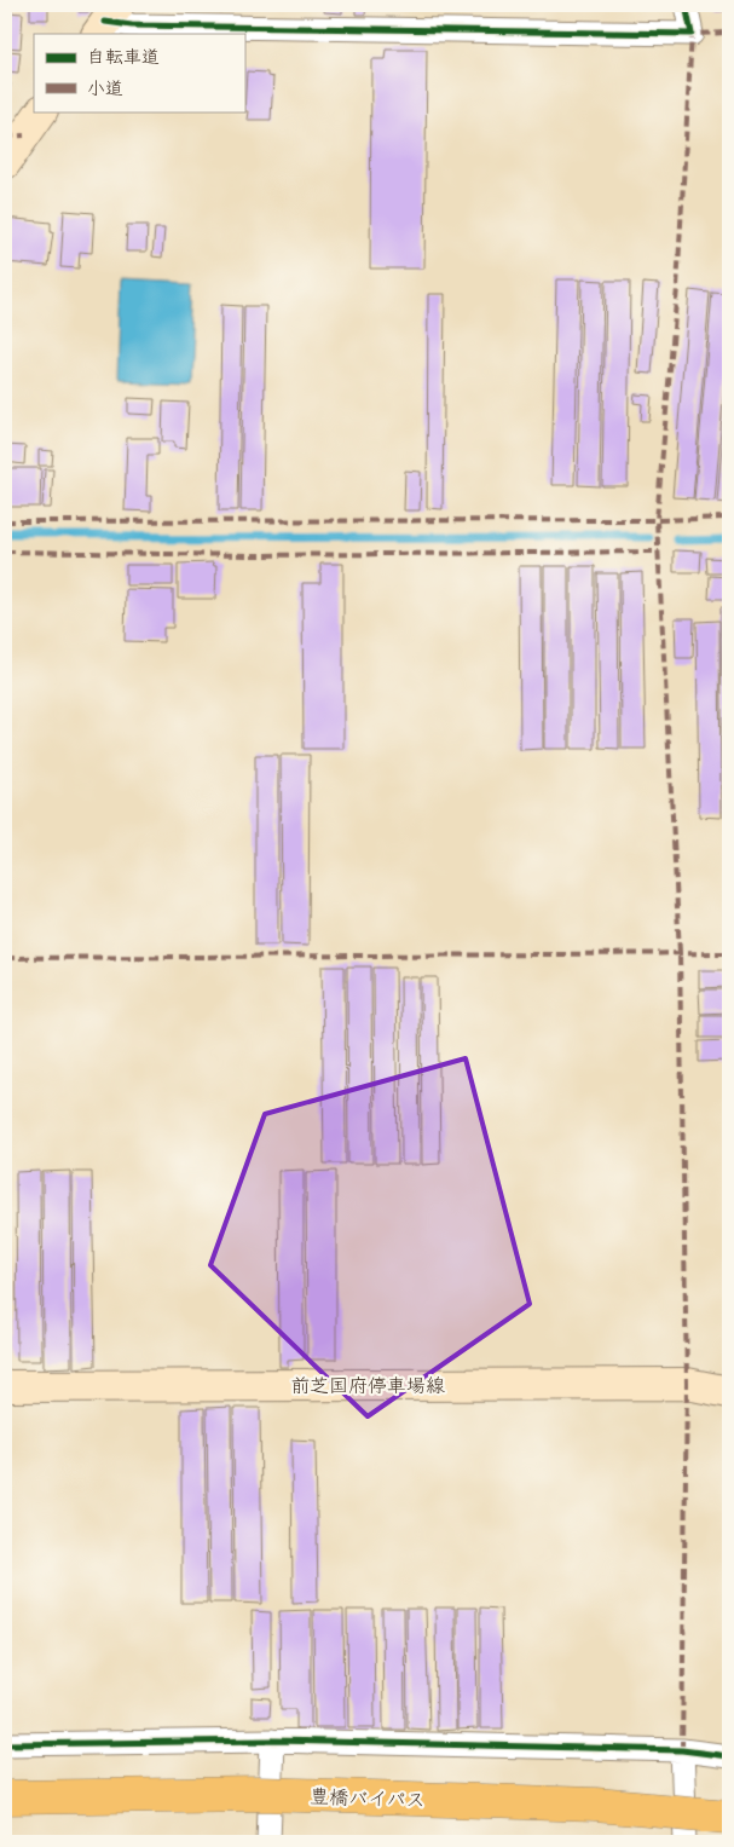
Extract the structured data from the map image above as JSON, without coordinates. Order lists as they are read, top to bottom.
{
  "streets": {
    "highway": ["豊橋バイパス"],
    "main road": ["前芝国府停車場線"]
  },
  "legend": ["自転車道", "小道"]
}
